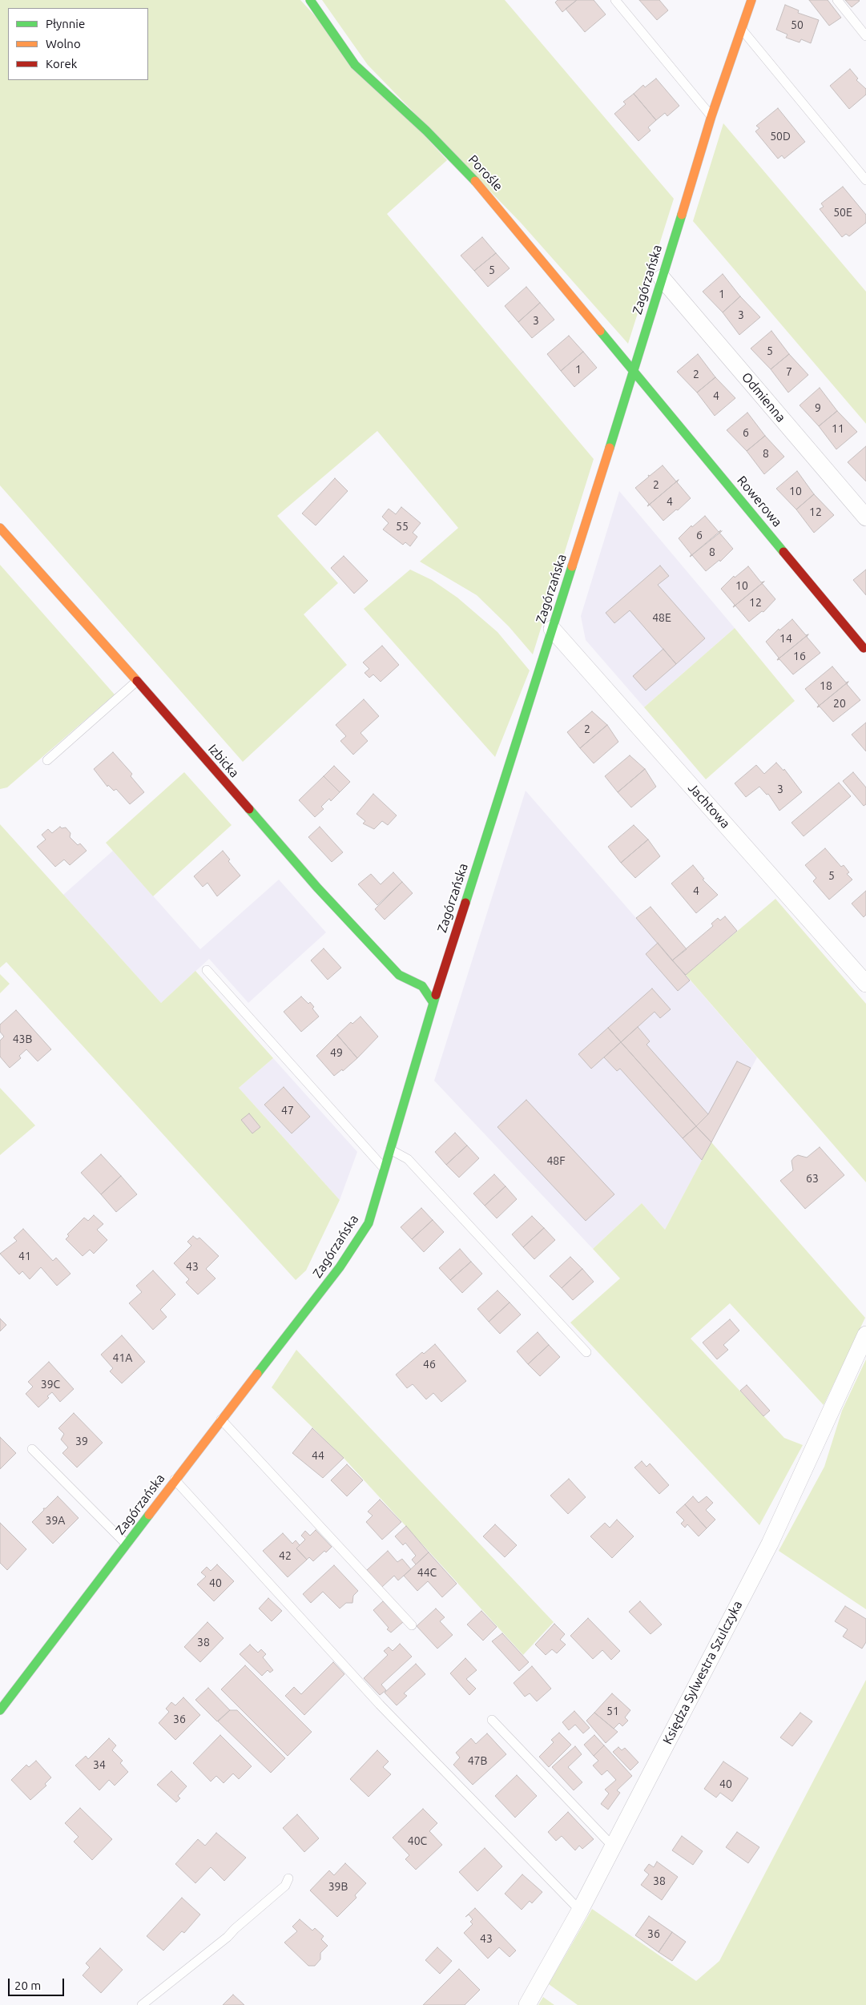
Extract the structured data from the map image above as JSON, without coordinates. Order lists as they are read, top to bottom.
{
  "streets": {
    "street": [
      "Porośle",
      "Zagórzańska",
      "Odmienna",
      "Rowerowa",
      "Izbicka",
      "Jachtowa",
      "Księdza Sylwestra Szulczyka"
    ]
  },
  "crossings": [
    ["Porośle", "Zagórzańska"],
    ["Porośle", "Rowerowa"],
    ["Zagórzańska", "Odmienna"],
    ["Zagórzańska", "Rowerowa"],
    ["Zagórzańska", "Izbicka"],
    ["Zagórzańska", "Jachtowa"]
  ],
  "house_numbers": [
    "50",
    "50D",
    "50E",
    "5",
    "1",
    "3",
    "3",
    "5",
    "1",
    "7",
    "2",
    "4",
    "9",
    "11",
    "6",
    "8",
    "2",
    "10",
    "4",
    "12",
    "55",
    "6",
    "8",
    "10",
    "12",
    "48E",
    "14",
    "16",
    "18",
    "20",
    "2",
    "3",
    "5",
    "4",
    "43B",
    "49",
    "47",
    "48F",
    "63",
    "41",
    "43",
    "41A",
    "46",
    "39C",
    "39",
    "44",
    "39A",
    "42",
    "44C",
    "40",
    "38",
    "51",
    "36",
    "47B",
    "34",
    "40",
    "40C",
    "38",
    "39B",
    "36",
    "43"
  ],
  "legend": ["Płynnie", "Wolno", "Korek"],
  "scale_bar": "20 m"
}
